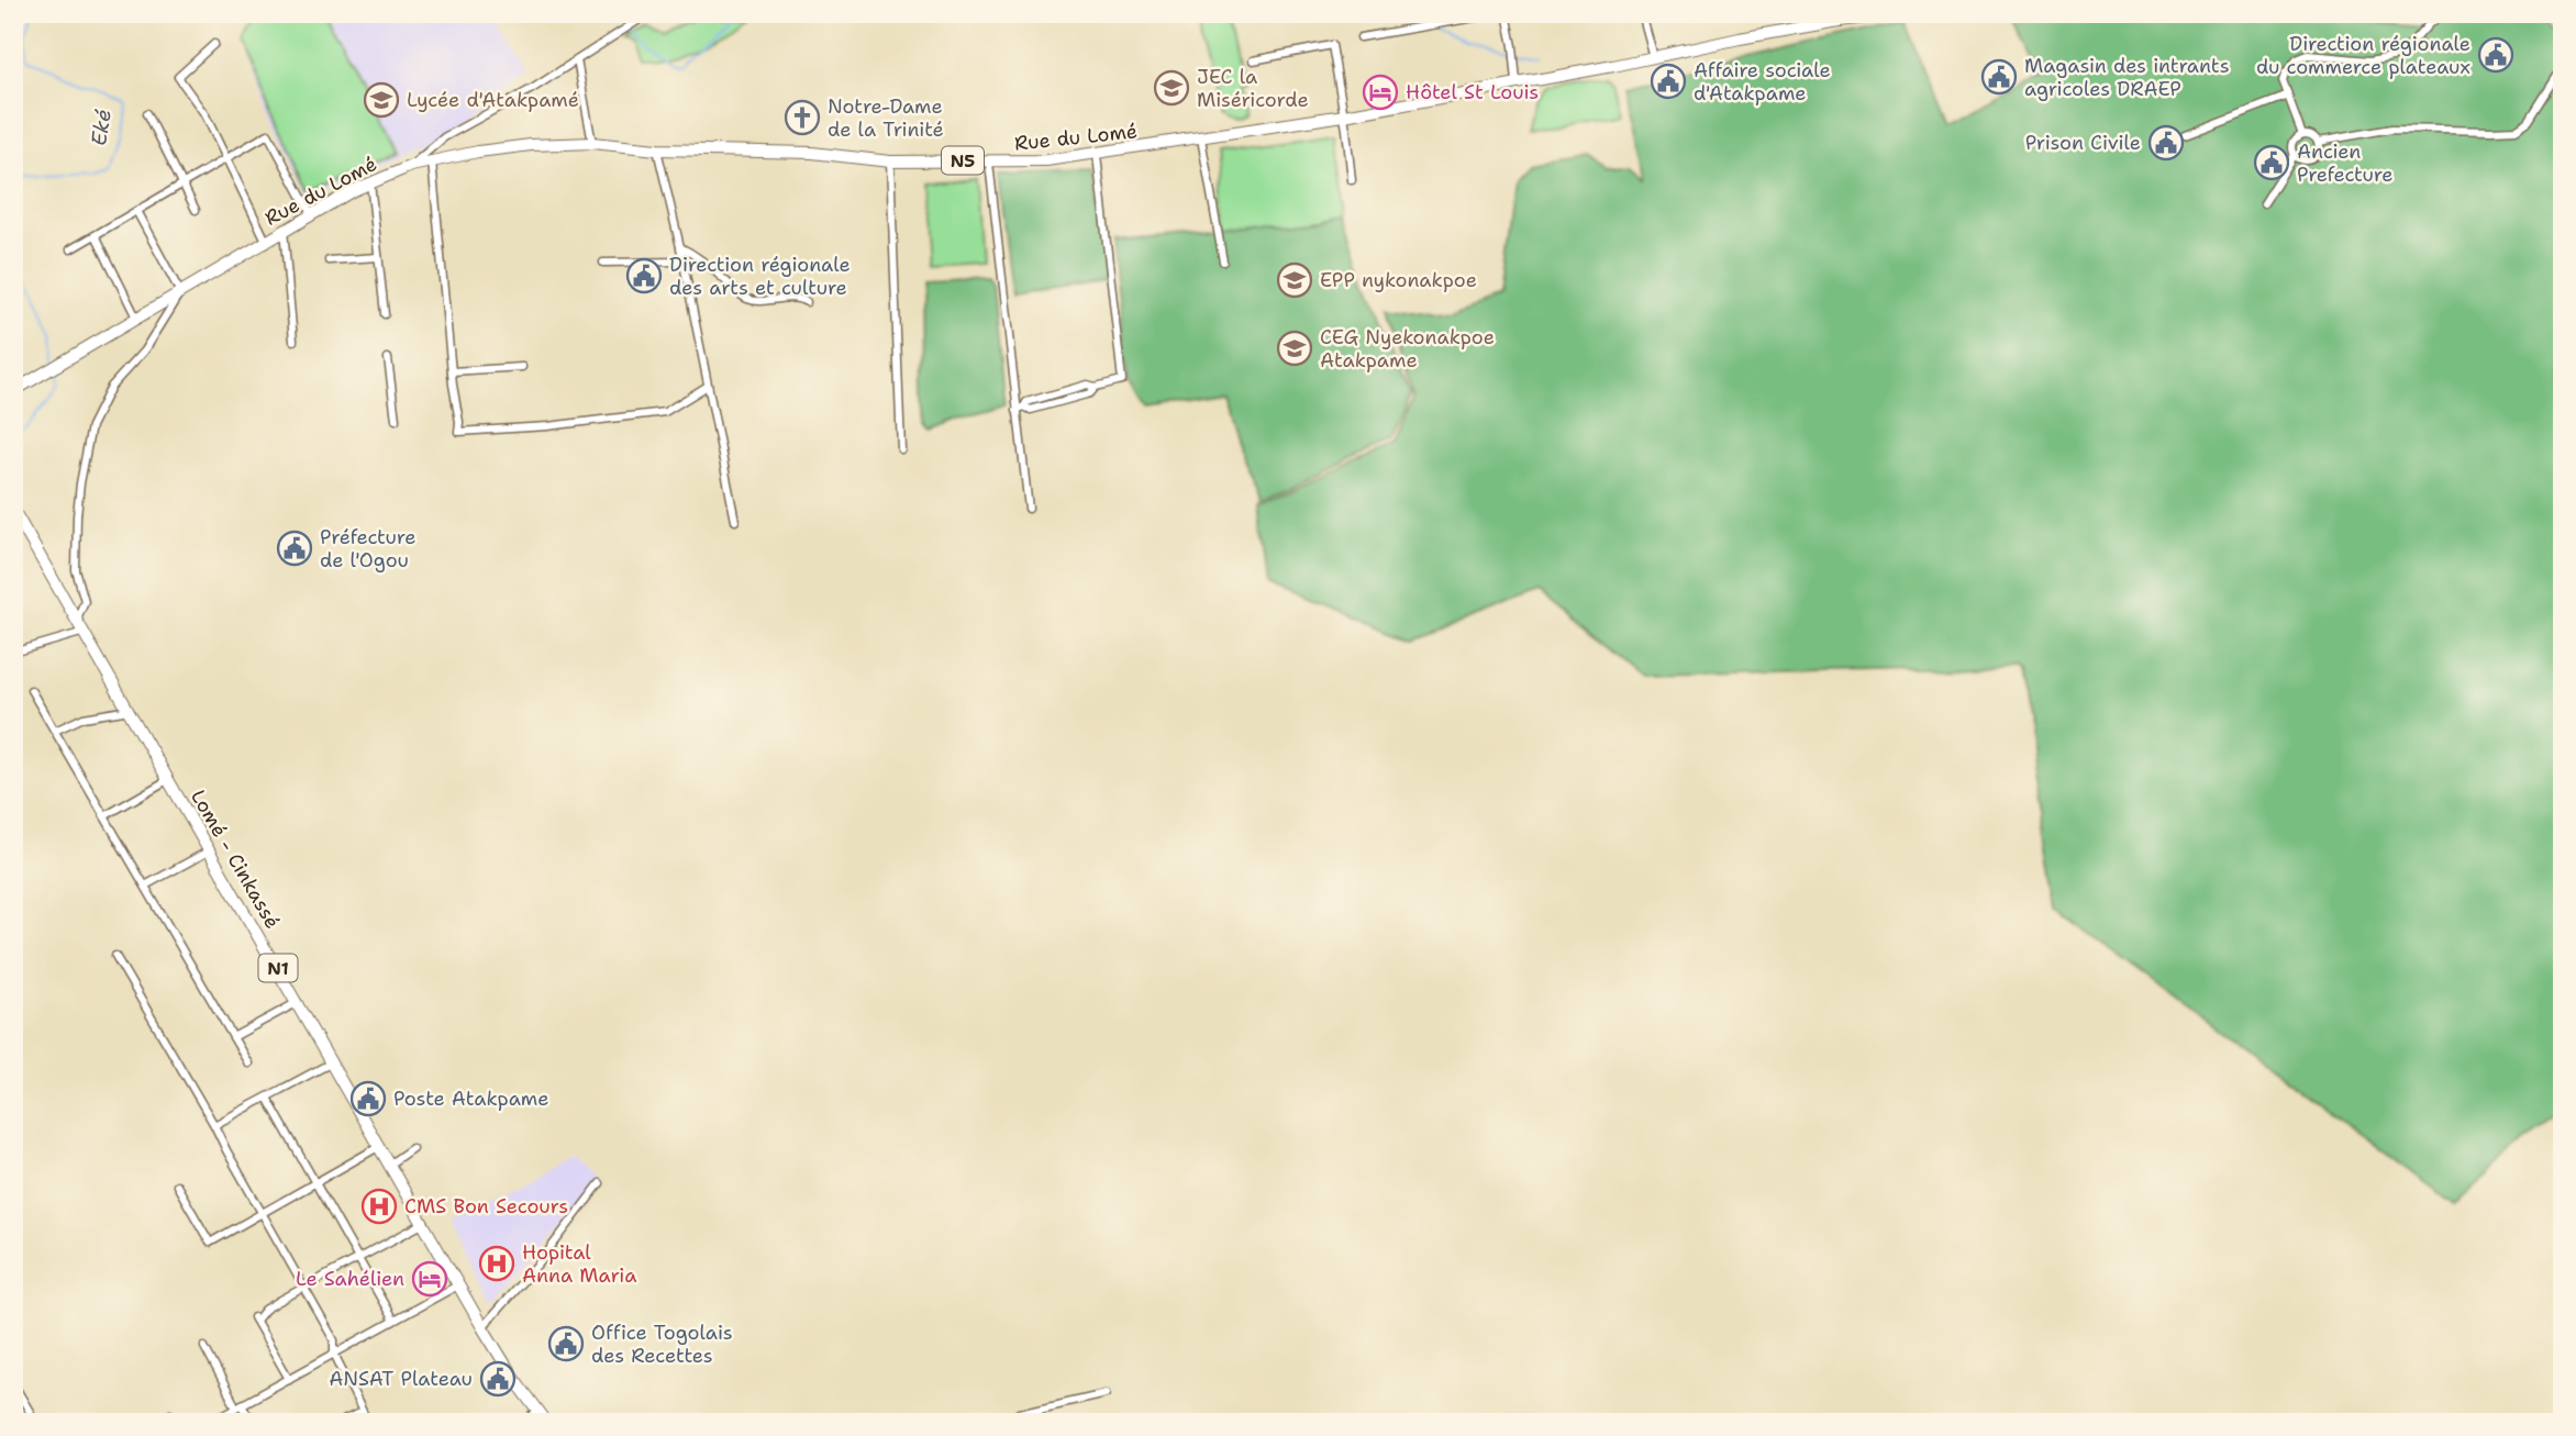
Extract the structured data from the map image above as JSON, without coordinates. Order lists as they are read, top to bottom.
{
  "streets": {
    "main road": [
      "Rue du Lomé",
      "N5",
      "Lomé - Cinkassé",
      "N1"
    ]
  },
  "water": ["Eké"],
  "places": {
    "public building": [
      "Direction régionale du commerce plateaux",
      "Magasin des intrants agricoles DRAEP",
      "Affaire sociale d'Atakpame",
      "Prison Civile",
      "Ancien Prefecture",
      "Direction régionale des arts et culture",
      "Préfecture de l'Ogou",
      "Poste Atakpame",
      "Office Togolais des Recettes",
      "ANSAT Plateau"
    ],
    "school or university": [
      "JEC la Miséricorde",
      "Lycée d'Atakpamé",
      "EPP nykonakpoe",
      "CEG Nyekonakpoe Atakpame"
    ],
    "hotel": ["Hôtel St Louis", "Le Sahélien"],
    "church": ["Notre-Dame de la Trinité"],
    "hospital": ["CMS Bon Secours", "Hopital Anna Maria"]
  }
}
